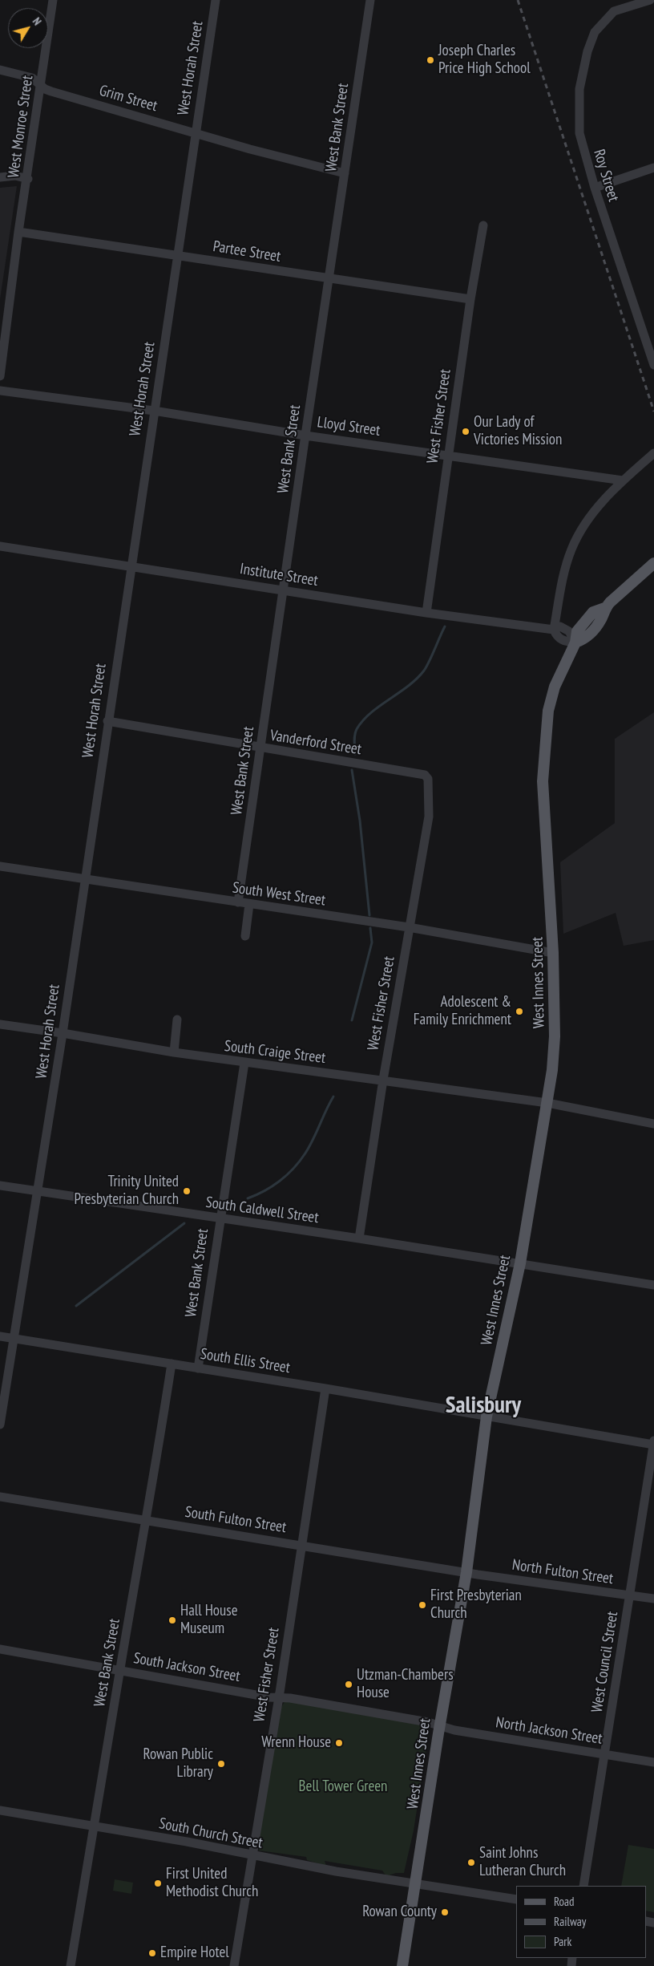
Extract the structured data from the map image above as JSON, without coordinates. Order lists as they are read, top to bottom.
{
  "streets": {
    "main road": ["West Innes Street"],
    "street": [
      "West Horah Street",
      "Grim Street",
      "West Monroe Street",
      "West Bank Street",
      "Roy Street",
      "Partee Street",
      "West Fisher Street",
      "Lloyd Street",
      "Institute Street",
      "Vanderford Street",
      "South West Street",
      "South Craige Street",
      "South Caldwell Street",
      "South Ellis Street",
      "South Fulton Street",
      "North Fulton Street",
      "West Council Street",
      "South Jackson Street",
      "North Jackson Street",
      "South Church Street"
    ]
  },
  "crossings": [
    ["West Horah Street", "Grim Street"],
    ["West Horah Street", "Partee Street"],
    ["West Horah Street", "Lloyd Street"],
    ["West Horah Street", "Institute Street"],
    ["West Horah Street", "Vanderford Street"],
    ["West Horah Street", "South West Street"],
    ["West Horah Street", "South Craige Street"],
    ["West Horah Street", "South Caldwell Street"],
    ["West Horah Street", "South Ellis Street"],
    ["Grim Street", "West Monroe Street"],
    ["Grim Street", "West Bank Street"],
    ["West Monroe Street", "Partee Street"],
    ["West Bank Street", "Partee Street"],
    ["West Bank Street", "Lloyd Street"],
    ["West Bank Street", "Institute Street"],
    ["West Bank Street", "Vanderford Street"],
    ["West Bank Street", "South West Street"],
    ["West Bank Street", "South Craige Street"],
    ["West Bank Street", "South Caldwell Street"],
    ["West Bank Street", "South Ellis Street"],
    ["West Bank Street", "South Fulton Street"],
    ["West Bank Street", "South Jackson Street"],
    ["West Bank Street", "South Church Street"],
    ["Partee Street", "West Fisher Street"],
    ["West Fisher Street", "Lloyd Street"],
    ["West Fisher Street", "Institute Street"],
    ["West Fisher Street", "Vanderford Street"],
    ["West Fisher Street", "South West Street"],
    ["West Fisher Street", "South Craige Street"],
    ["West Fisher Street", "South Caldwell Street"],
    ["West Fisher Street", "South Ellis Street"],
    ["West Fisher Street", "South Fulton Street"],
    ["West Fisher Street", "South Jackson Street"],
    ["West Fisher Street", "South Church Street"],
    ["Institute Street", "West Innes Street"],
    ["South West Street", "West Innes Street"],
    ["West Innes Street", "South Craige Street"],
    ["West Innes Street", "South Caldwell Street"],
    ["West Innes Street", "South Ellis Street"],
    ["West Innes Street", "South Fulton Street"],
    ["West Innes Street", "North Fulton Street"],
    ["West Innes Street", "South Jackson Street"],
    ["West Innes Street", "North Jackson Street"],
    ["West Innes Street", "South Church Street"],
    ["South Ellis Street", "West Council Street"],
    ["South Fulton Street", "North Fulton Street"],
    ["North Fulton Street", "West Council Street"],
    ["West Council Street", "North Jackson Street"],
    ["South Jackson Street", "North Jackson Street"]
  ],
  "districts": ["Salisbury"],
  "parks": ["Bell Tower Green"],
  "places": [
    "Joseph Charles Price High School",
    "Our Lady of Victories Mission",
    "Adolescent & Family Enrichment",
    "Trinity United Presbyterian Church",
    "First Presbyterian Church",
    "Hall House Museum",
    "Utzman-Chambers House",
    "Wrenn House",
    "Rowan Public Library",
    "Saint Johns Lutheran Church",
    "First United Methodist Church",
    "Rowan County",
    "Empire Hotel"
  ],
  "legend": ["Road", "Railway", "Park"],
  "north": "top right"
}
